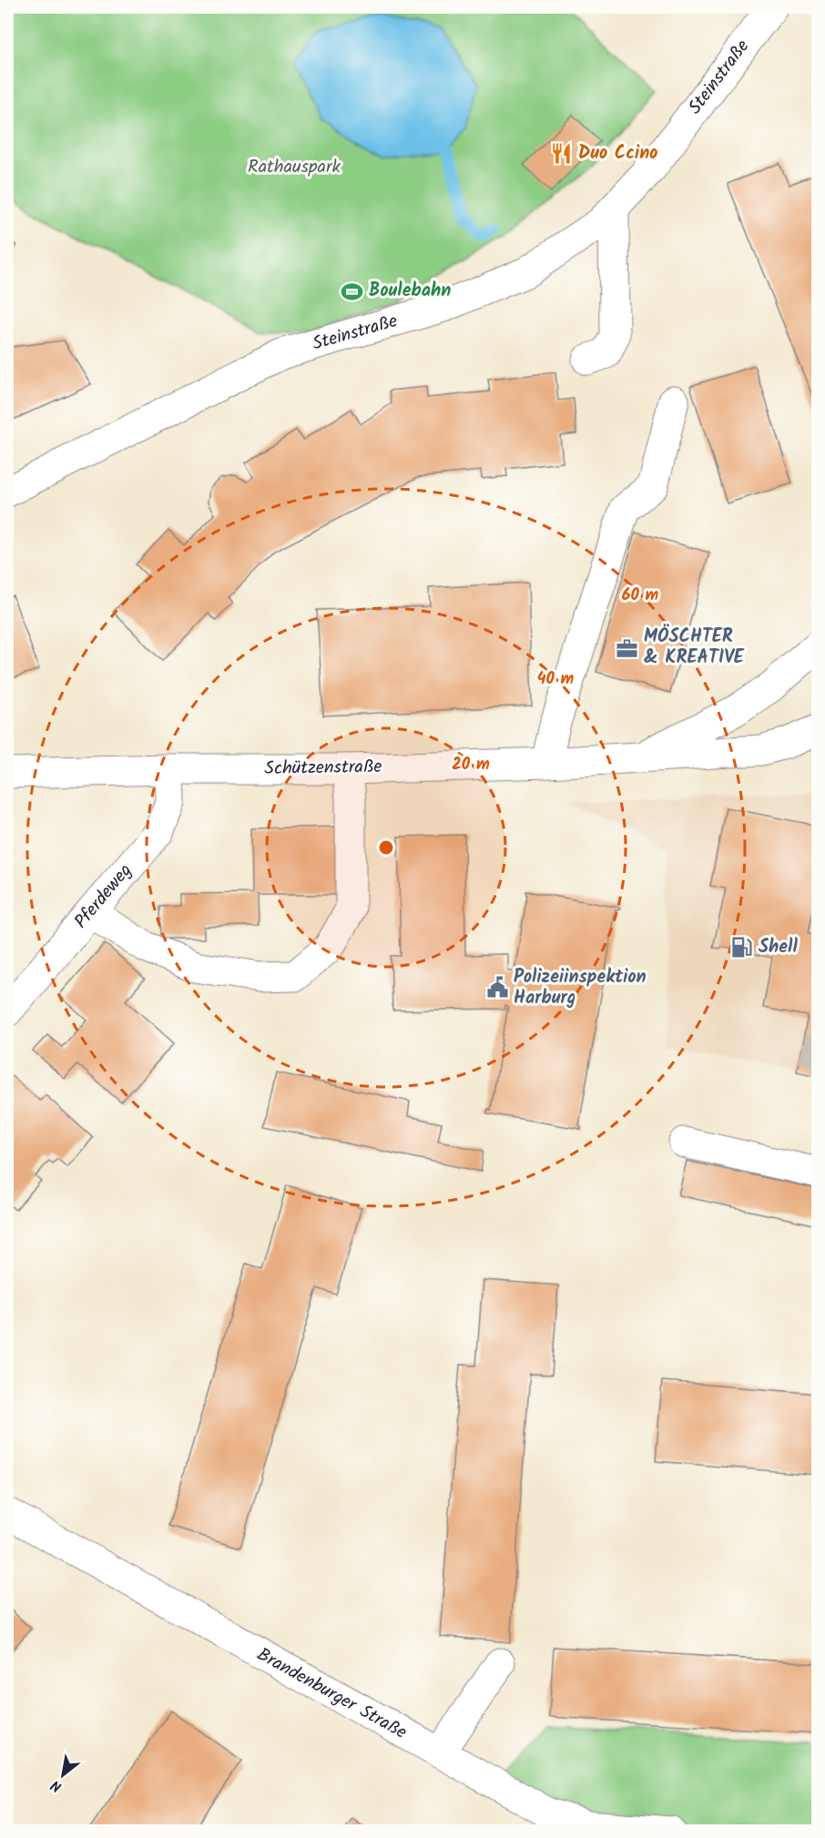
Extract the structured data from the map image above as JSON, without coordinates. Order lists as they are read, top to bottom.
{
  "streets": {
    "street": [
      "Steinstraße",
      "Schützenstraße",
      "Pferdeweg",
      "Brandenburger Straße"
    ]
  },
  "crossings": [
    ["Schützenstraße", "Pferdeweg"]
  ],
  "parks": ["Rathauspark"],
  "places": {
    "restaurant": ["Duo Ccino"],
    "sports": ["Boulebahn"],
    "office": ["MÖSCHTER & KREATIVE"],
    "fuel station": ["Shell"],
    "public building": ["Polizeiinspektion Harburg"]
  },
  "north": "bottom left",
  "rings": ["60 m", "40 m", "20 m"]
}
